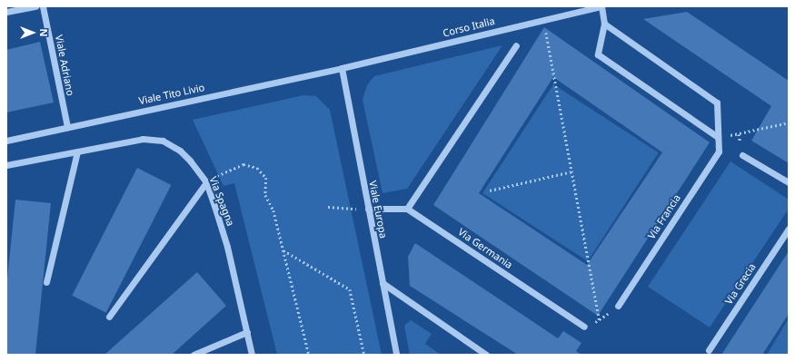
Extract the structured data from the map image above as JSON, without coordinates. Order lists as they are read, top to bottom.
{
  "streets": {
    "street": [
      "Corso Italia",
      "Viale Adriano",
      "Viale Tito Livio",
      "Via Spagna",
      "Viale Europa",
      "Via Francia",
      "Via Germania",
      "Via Grecia"
    ]
  },
  "crossings": [
    ["Corso Italia", "Viale Tito Livio"],
    ["Corso Italia", "Viale Europa"],
    ["Viale Adriano", "Viale Tito Livio"],
    ["Viale Tito Livio", "Viale Europa"]
  ],
  "north": "right"
}
